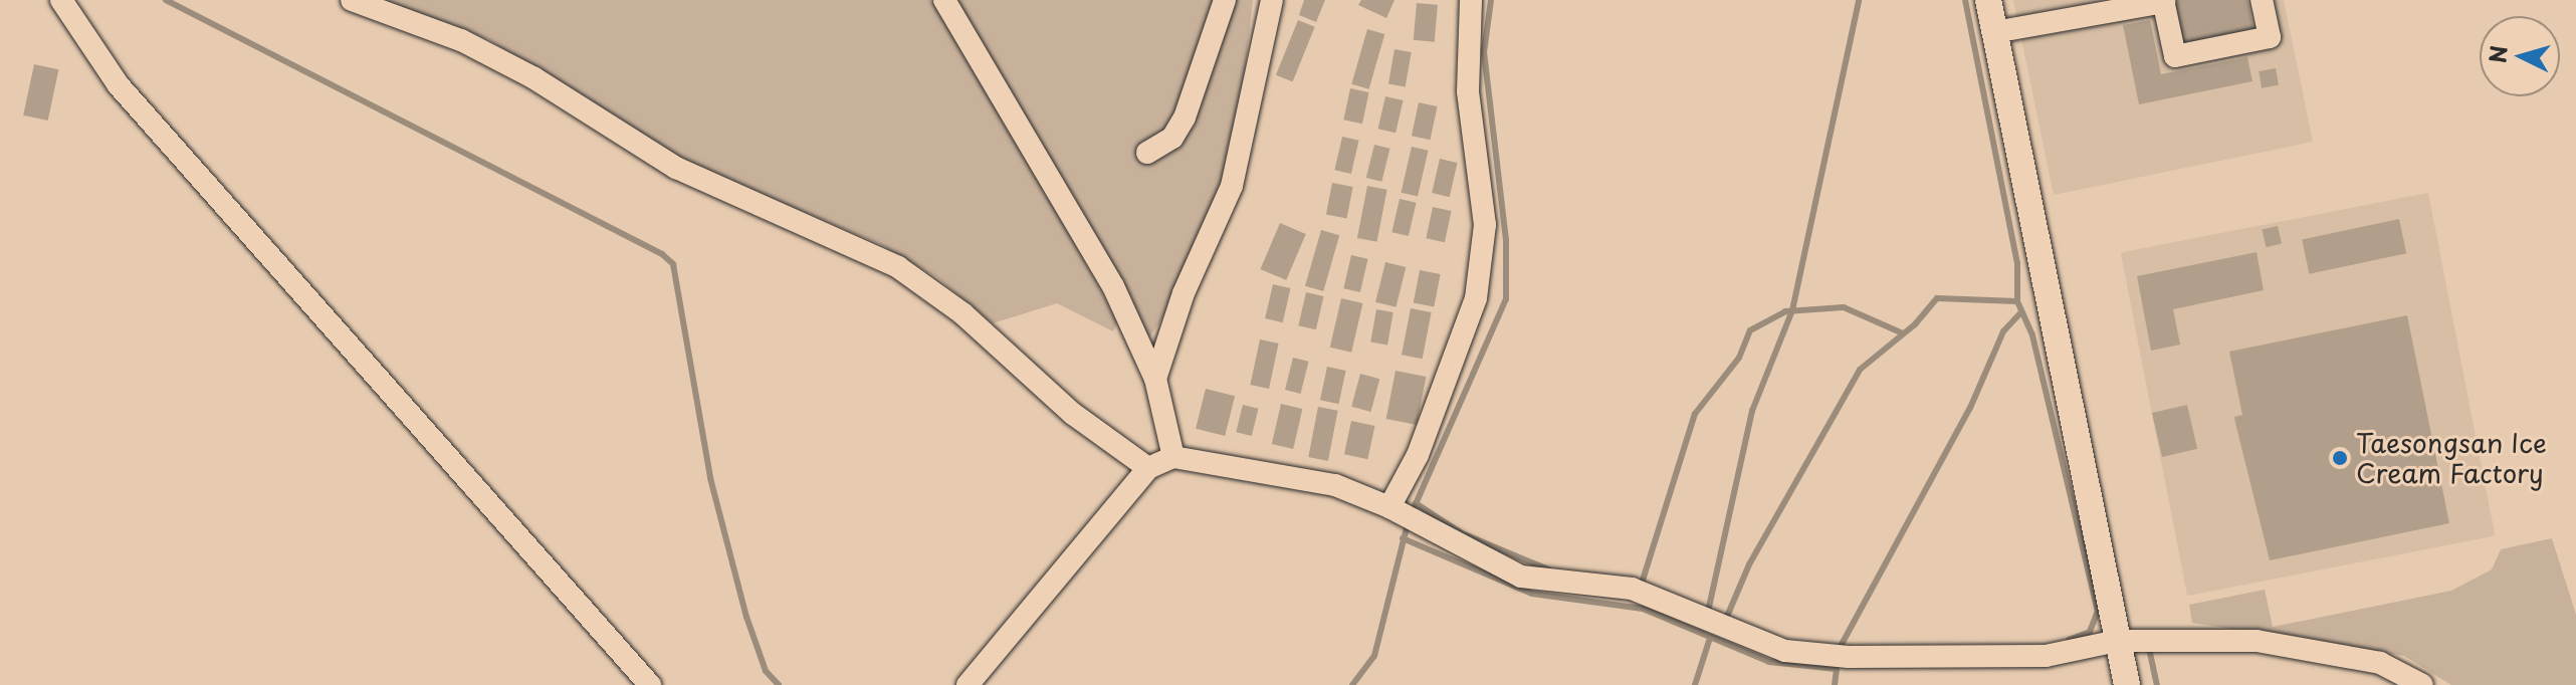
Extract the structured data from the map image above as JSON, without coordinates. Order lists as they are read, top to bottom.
{
  "places": ["Taesongsan Ice Cream Factory"],
  "north": "left"
}
